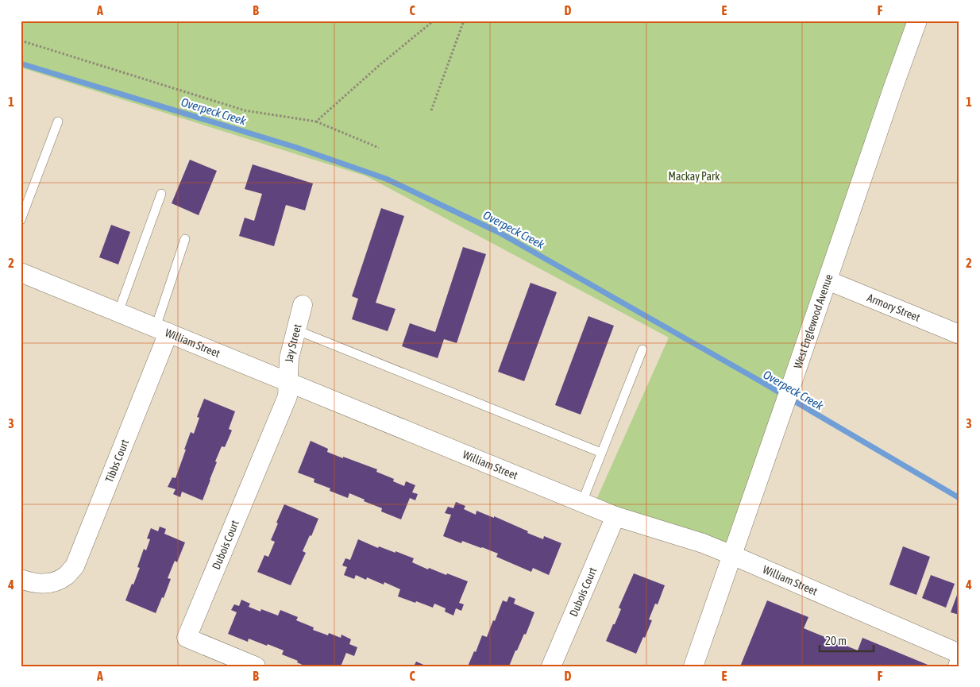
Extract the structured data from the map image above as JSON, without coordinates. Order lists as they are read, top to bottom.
{
  "streets": {
    "street": [
      "Armory Street",
      "West Englewood Avenue",
      "William Street",
      "Jay Street",
      "Tibbs Court",
      "Dubois Court"
    ]
  },
  "crossings": [
    ["Armory Street", "West Englewood Avenue"],
    ["West Englewood Avenue", "William Street"],
    ["William Street", "Jay Street"],
    ["William Street", "Tibbs Court"],
    ["William Street", "Dubois Court"],
    ["Jay Street", "Dubois Court"]
  ],
  "water": ["Overpeck Creek"],
  "parks": ["Mackay Park"],
  "scale_bar": "20 m",
  "grid": {
    "columns": [
      "A",
      "B",
      "C",
      "D",
      "E",
      "F"
    ],
    "rows": [
      "1",
      "2",
      "3",
      "4"
    ]
  }
}
